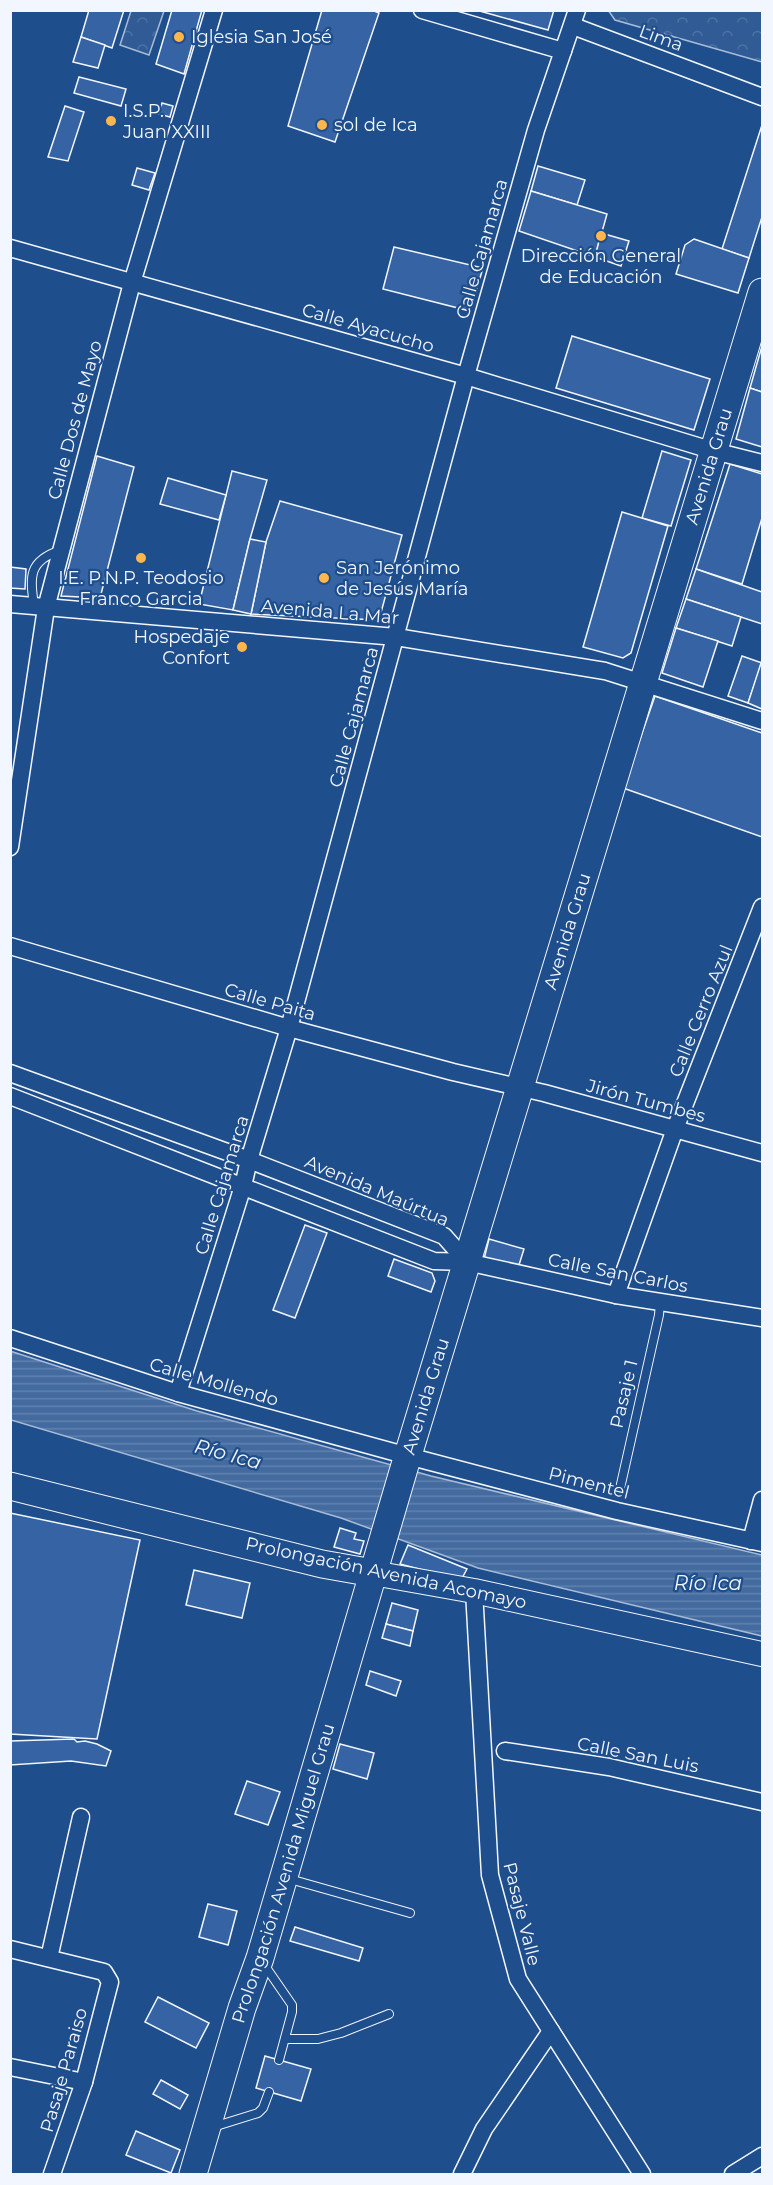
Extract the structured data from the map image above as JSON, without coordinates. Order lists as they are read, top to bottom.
{
  "streets": {
    "main road": ["Avenida Grau", "Prolongación Avenida Acomayo", "Prolongación Avenida Miguel Grau"],
    "street": [
      "Lima",
      "Calle Cajamarca",
      "Calle Ayacucho",
      "Calle Dos de Mayo",
      "Avenida La Mar",
      "Calle Paita",
      "Calle Cerro Azul",
      "Jirón Tumbes",
      "Avenida Maúrtua",
      "Calle San Carlos",
      "Calle Mollendo",
      "Pimentel",
      "Calle San Luis",
      "Pasaje Valle",
      "Pasaje Paraiso"
    ],
    "lane": ["Pasaje 1"]
  },
  "crossings": [
    ["Lima", "Calle Cajamarca"],
    ["Calle Cajamarca", "Calle Ayacucho"],
    ["Calle Cajamarca", "Avenida La Mar"],
    ["Calle Cajamarca", "Calle Paita"],
    ["Calle Cajamarca", "Avenida Maúrtua"],
    ["Calle Cajamarca", "Calle Mollendo"],
    ["Calle Ayacucho", "Calle Dos de Mayo"],
    ["Calle Ayacucho", "Avenida Grau"],
    ["Calle Dos de Mayo", "Avenida La Mar"],
    ["Avenida Grau", "Avenida La Mar"],
    ["Avenida Grau", "Calle Paita"],
    ["Avenida Grau", "Jirón Tumbes"],
    ["Avenida Grau", "Avenida Maúrtua"],
    ["Avenida Grau", "Calle San Carlos"],
    ["Avenida Grau", "Calle Mollendo"],
    ["Avenida Grau", "Pimentel"],
    ["Avenida Grau", "Prolongación Avenida Acomayo"],
    ["Avenida Grau", "Prolongación Avenida Miguel Grau"],
    ["Calle Paita", "Jirón Tumbes"],
    ["Calle Cerro Azul", "Jirón Tumbes"],
    ["Calle Cerro Azul", "Calle San Carlos"],
    ["Avenida Maúrtua", "Calle San Carlos"],
    ["Calle San Carlos", "Pasaje 1"],
    ["Calle Mollendo", "Pimentel"],
    ["Prolongación Avenida Acomayo", "Prolongación Avenida Miguel Grau"],
    ["Prolongación Avenida Acomayo", "Pasaje Valle"]
  ],
  "water": ["Río Ica"],
  "places": [
    "Iglesia San José",
    "I.S.P. Juan XXIII",
    "sol de Ica",
    "Dirección General de Educación",
    "I.E. P.N.P. Teodosio Franco Garcia",
    "San Jerónimo de Jesús María",
    "Hospedaje Confort"
  ]
}
